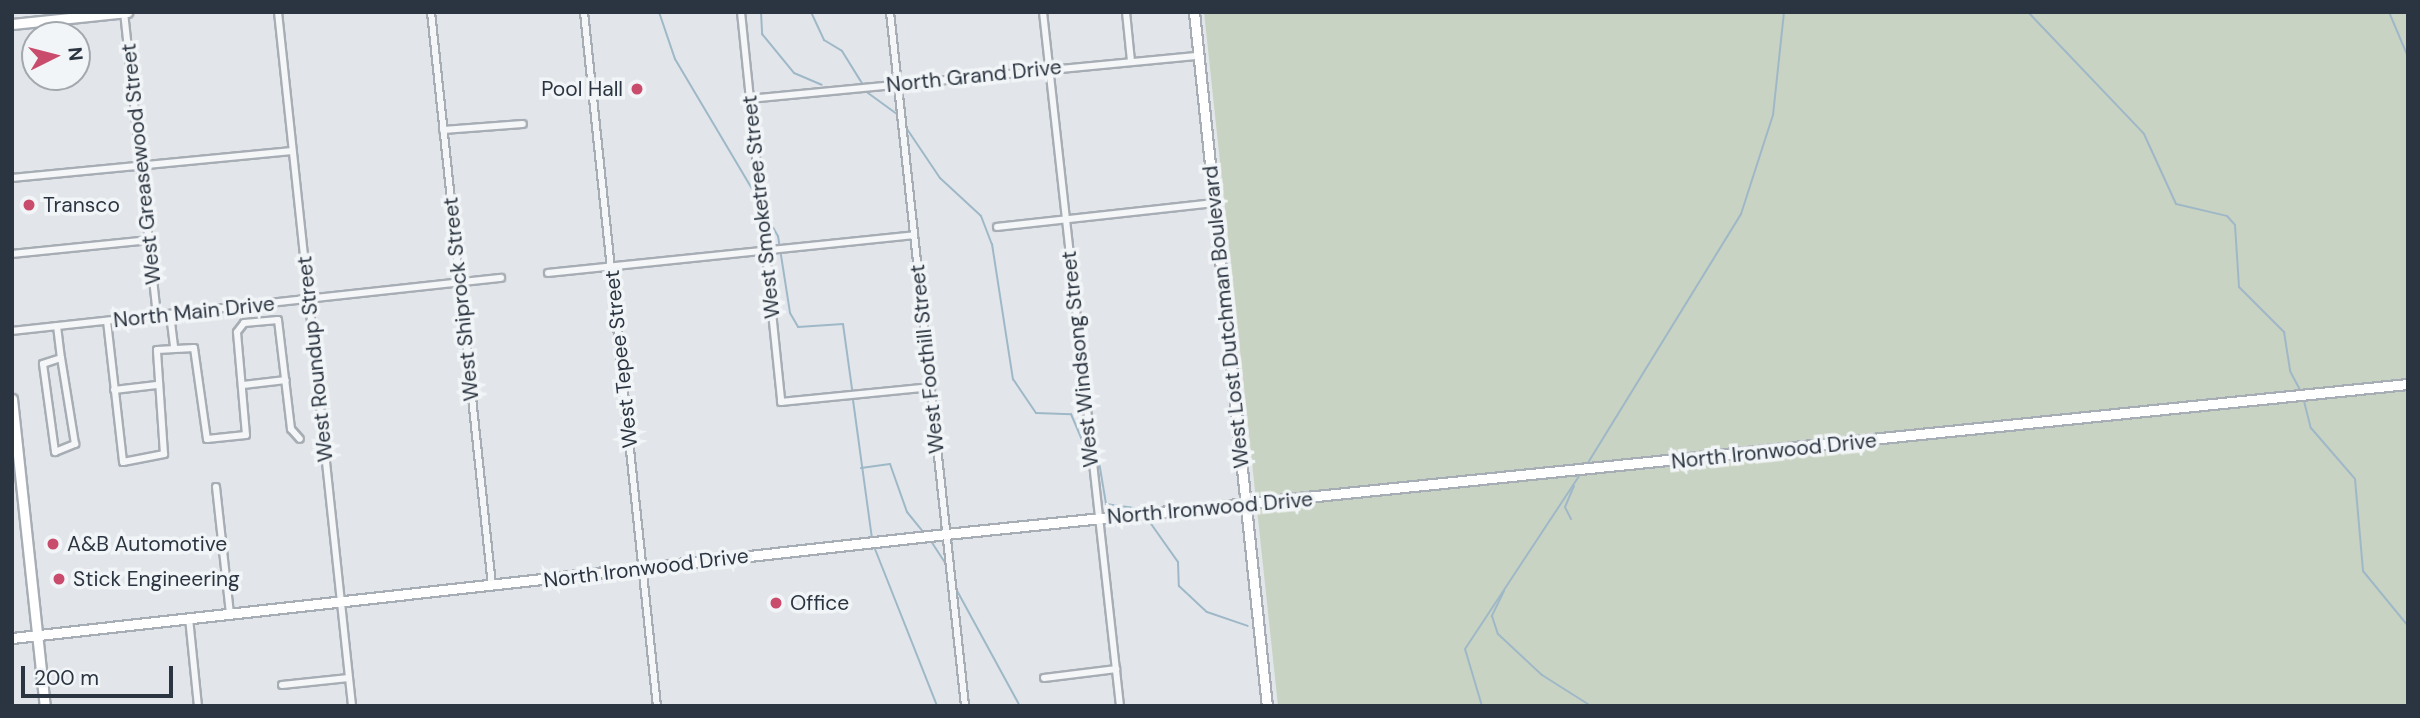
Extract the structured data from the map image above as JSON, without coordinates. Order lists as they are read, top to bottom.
{
  "streets": {
    "street": [
      "North Grand Drive",
      "West Greasewood Street",
      "West Smoketree Street",
      "West Shiprock Street",
      "North Main Drive",
      "West Lost Dutchman Boulevard",
      "West Roundup Street",
      "West Tepee Street",
      "West Foothill Street",
      "West Windsong Street",
      "North Ironwood Drive"
    ]
  },
  "crossings": [
    ["North Grand Drive", "West Smoketree Street"],
    ["North Grand Drive", "West Lost Dutchman Boulevard"],
    ["North Grand Drive", "West Foothill Street"],
    ["North Grand Drive", "West Windsong Street"],
    ["West Greasewood Street", "North Main Drive"],
    ["West Smoketree Street", "West Foothill Street"],
    ["West Shiprock Street", "North Main Drive"],
    ["West Shiprock Street", "North Ironwood Drive"],
    ["North Main Drive", "West Roundup Street"],
    ["West Lost Dutchman Boulevard", "North Ironwood Drive"],
    ["West Roundup Street", "North Ironwood Drive"],
    ["West Tepee Street", "North Ironwood Drive"],
    ["West Foothill Street", "North Ironwood Drive"],
    ["West Windsong Street", "North Ironwood Drive"]
  ],
  "places": [
    "Pool Hall",
    "Transco",
    "A&B Automotive",
    "Stick Engineering",
    "Office"
  ],
  "scale_bar": "200 m",
  "north": "right"
}
